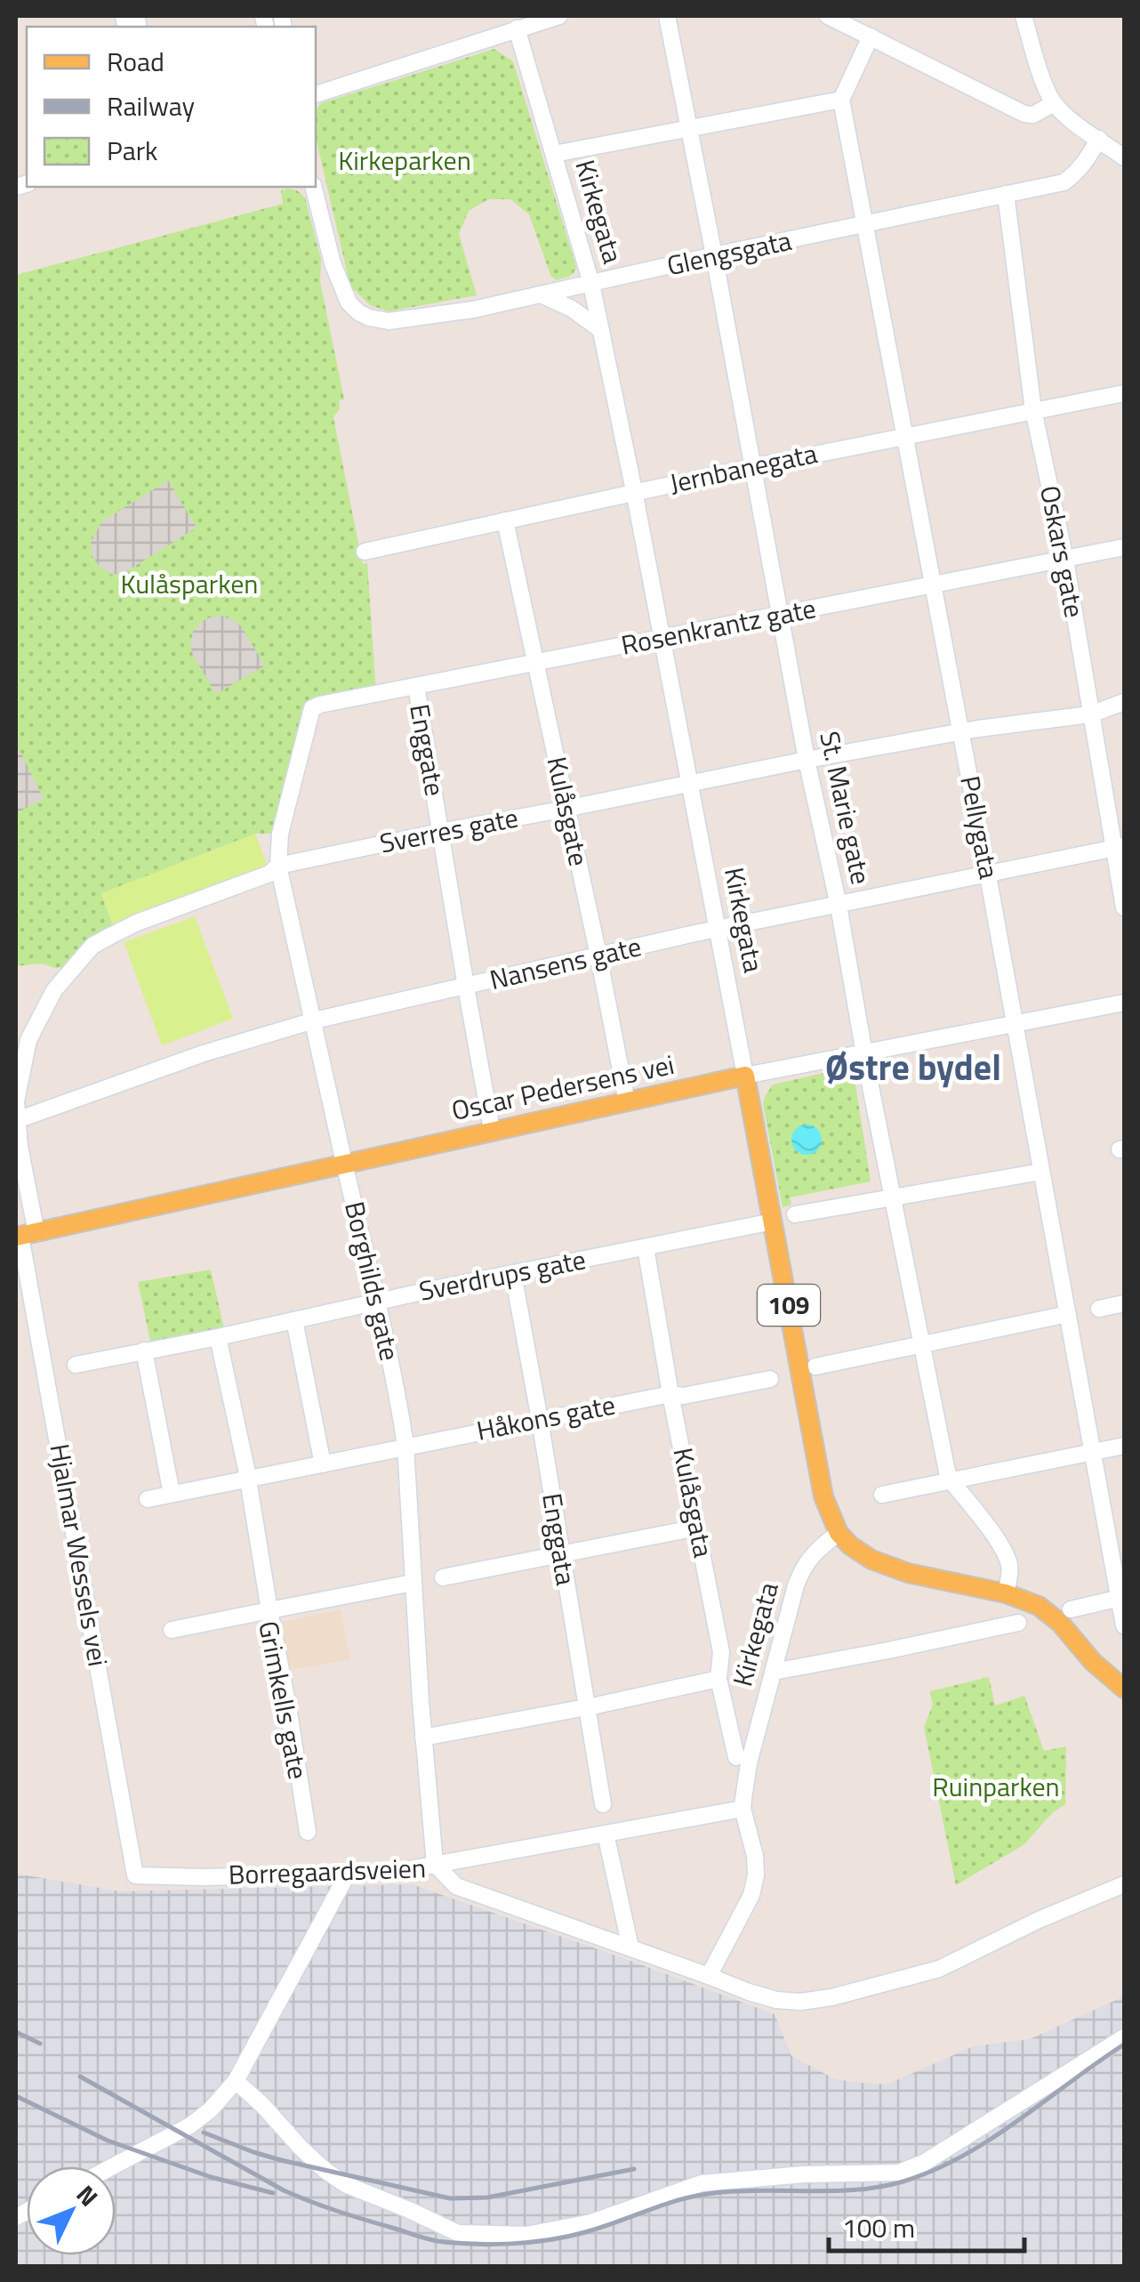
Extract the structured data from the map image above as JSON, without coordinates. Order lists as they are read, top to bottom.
{
  "streets": {
    "main road": ["Kirkegata", "Oscar Pedersens vei", "109"],
    "street": [
      "Glengsgata",
      "Jernbanegata",
      "Oskars gate",
      "Rosenkrantz gate",
      "Enggate",
      "St. Marie gate",
      "Kulåsgate",
      "Pellygata",
      "Sverres gate",
      "Nansens gate",
      "Sverdrups gate",
      "Borghilds gate",
      "Håkons gate",
      "Kulåsgata",
      "Enggata",
      "Hjalmar Wessels vei",
      "Grimkells gate",
      "Borregaardsveien"
    ]
  },
  "crossings": [
    ["Kirkegata", "Glengsgata"],
    ["Kirkegata", "Jernbanegata"],
    ["Kirkegata", "Rosenkrantz gate"],
    ["Kirkegata", "Sverres gate"],
    ["Kirkegata", "Nansens gate"],
    ["Kirkegata", "Oscar Pedersens vei"],
    ["Kirkegata", "Sverdrups gate"],
    ["Glengsgata", "Oskars gate"],
    ["Glengsgata", "St. Marie gate"],
    ["Glengsgata", "Pellygata"],
    ["Jernbanegata", "Oskars gate"],
    ["Jernbanegata", "St. Marie gate"],
    ["Jernbanegata", "Kulåsgate"],
    ["Jernbanegata", "Pellygata"],
    ["Oskars gate", "Rosenkrantz gate"],
    ["Oskars gate", "Sverres gate"],
    ["Oskars gate", "Nansens gate"],
    ["Rosenkrantz gate", "Enggate"],
    ["Rosenkrantz gate", "St. Marie gate"],
    ["Rosenkrantz gate", "Kulåsgate"],
    ["Rosenkrantz gate", "Pellygata"],
    ["Rosenkrantz gate", "Borghilds gate"],
    ["Enggate", "Sverres gate"],
    ["Enggate", "Nansens gate"],
    ["Enggate", "Oscar Pedersens vei"],
    ["St. Marie gate", "Sverres gate"],
    ["St. Marie gate", "Nansens gate"],
    ["St. Marie gate", "Oscar Pedersens vei"],
    ["Kulåsgate", "Sverres gate"],
    ["Kulåsgate", "Nansens gate"],
    ["Kulåsgate", "Oscar Pedersens vei"],
    ["Pellygata", "Sverres gate"],
    ["Pellygata", "Nansens gate"],
    ["Pellygata", "Oscar Pedersens vei"],
    ["Sverres gate", "Nansens gate"],
    ["Sverres gate", "Oscar Pedersens vei"],
    ["Sverres gate", "Borghilds gate"],
    ["Sverres gate", "Hjalmar Wessels vei"],
    ["Nansens gate", "Borghilds gate"],
    ["Oscar Pedersens vei", "Borghilds gate"],
    ["Oscar Pedersens vei", "Hjalmar Wessels vei"],
    ["Sverdrups gate", "Borghilds gate"],
    ["Sverdrups gate", "Kulåsgata"],
    ["Sverdrups gate", "Enggata"],
    ["Borghilds gate", "Håkons gate"],
    ["Borghilds gate", "Borregaardsveien"],
    ["Håkons gate", "Kulåsgata"],
    ["Håkons gate", "Enggata"],
    ["Hjalmar Wessels vei", "Borregaardsveien"]
  ],
  "districts": ["Østre bydel"],
  "parks": ["Kirkeparken", "Kulåsparken", "Ruinparken"],
  "legend": ["Road", "Railway", "Park"],
  "scale_bar": "100 m",
  "north": "top right"
}
